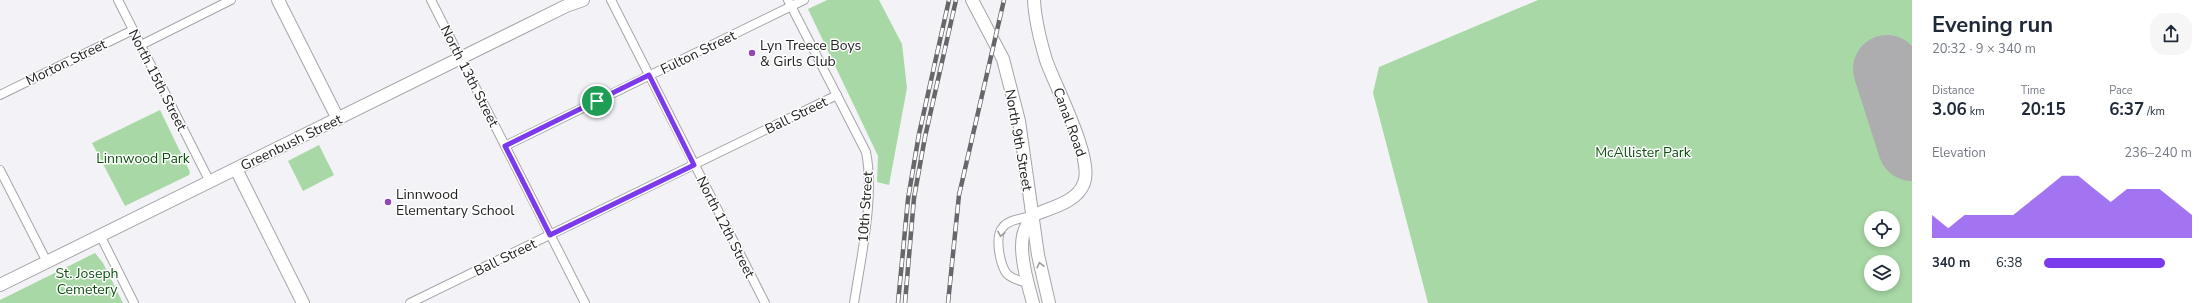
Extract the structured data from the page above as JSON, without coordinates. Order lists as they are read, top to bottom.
{
  "streets": {
    "main road": ["Canal Road", "North 9th Street", "Greenbush Street"],
    "street": [
      "Fulton Street",
      "Morton Street",
      "North 13th Street",
      "North 15th Street",
      "Ball Street",
      "10th Street",
      "North 12th Street"
    ]
  },
  "crossings": [
    ["Fulton Street", "North 13th Street"],
    ["Fulton Street", "10th Street"],
    ["Fulton Street", "North 12th Street"],
    ["Morton Street", "North 15th Street"],
    ["North 13th Street", "Ball Street"],
    ["North 13th Street", "Greenbush Street"],
    ["North 15th Street", "Greenbush Street"],
    ["Ball Street", "10th Street"],
    ["Ball Street", "North 12th Street"],
    ["Canal Road", "North 9th Street"]
  ],
  "parks": ["McAllister Park", "Linnwood Park", "St. Joseph Cemetery"],
  "places": ["Lyn Treece Boys & Girls Club", "Linnwood Elementary School"],
  "page": {
    "heading": ["Evening run", "20:32 · 9 × 340 m"],
    "stats": [
      ["Distance", "3.06 km"],
      ["Time", "20:15"],
      ["Pace", "6:37 /km"]
    ],
    "chart": ["Elevation", "236–240 m"],
    "list": [
      {
        "name": "340 m",
        "note": "6:38"
      }
    ]
  }
}
